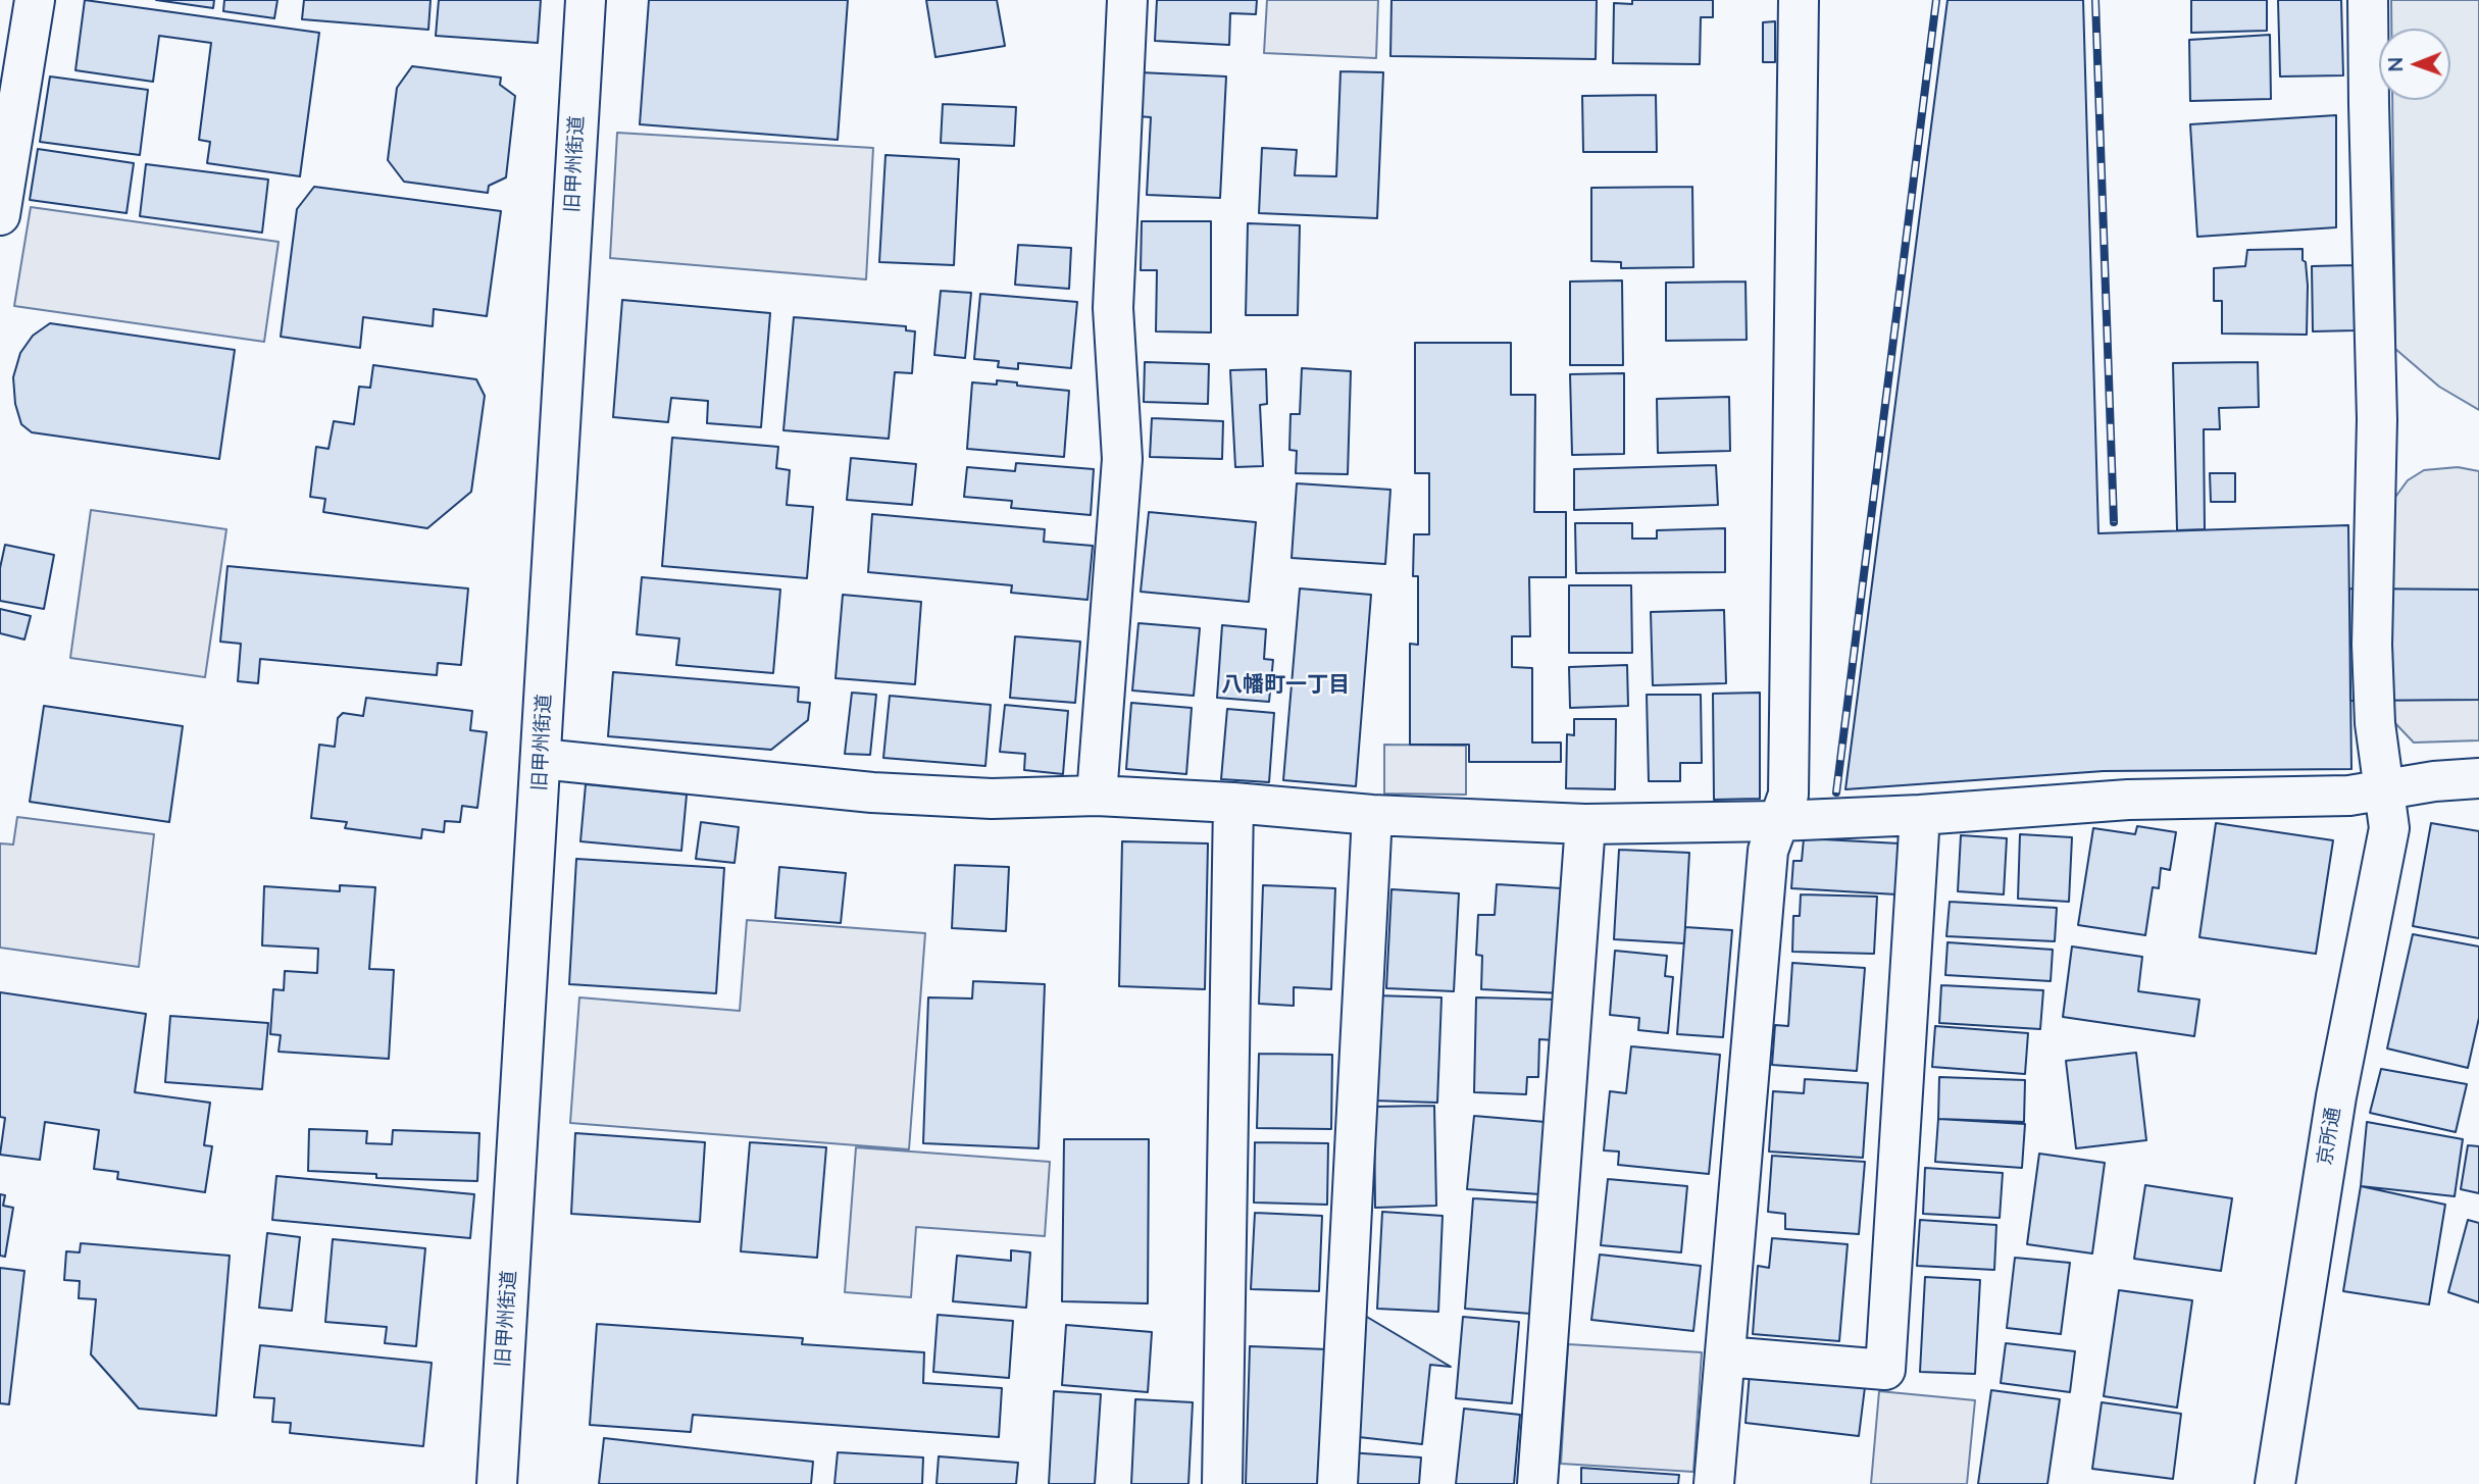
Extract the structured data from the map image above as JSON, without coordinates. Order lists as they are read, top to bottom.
{
  "streets": {
    "street": ["旧甲州街道", "京所通"]
  },
  "districts": ["八幡町一丁目"],
  "north": "left"
}
